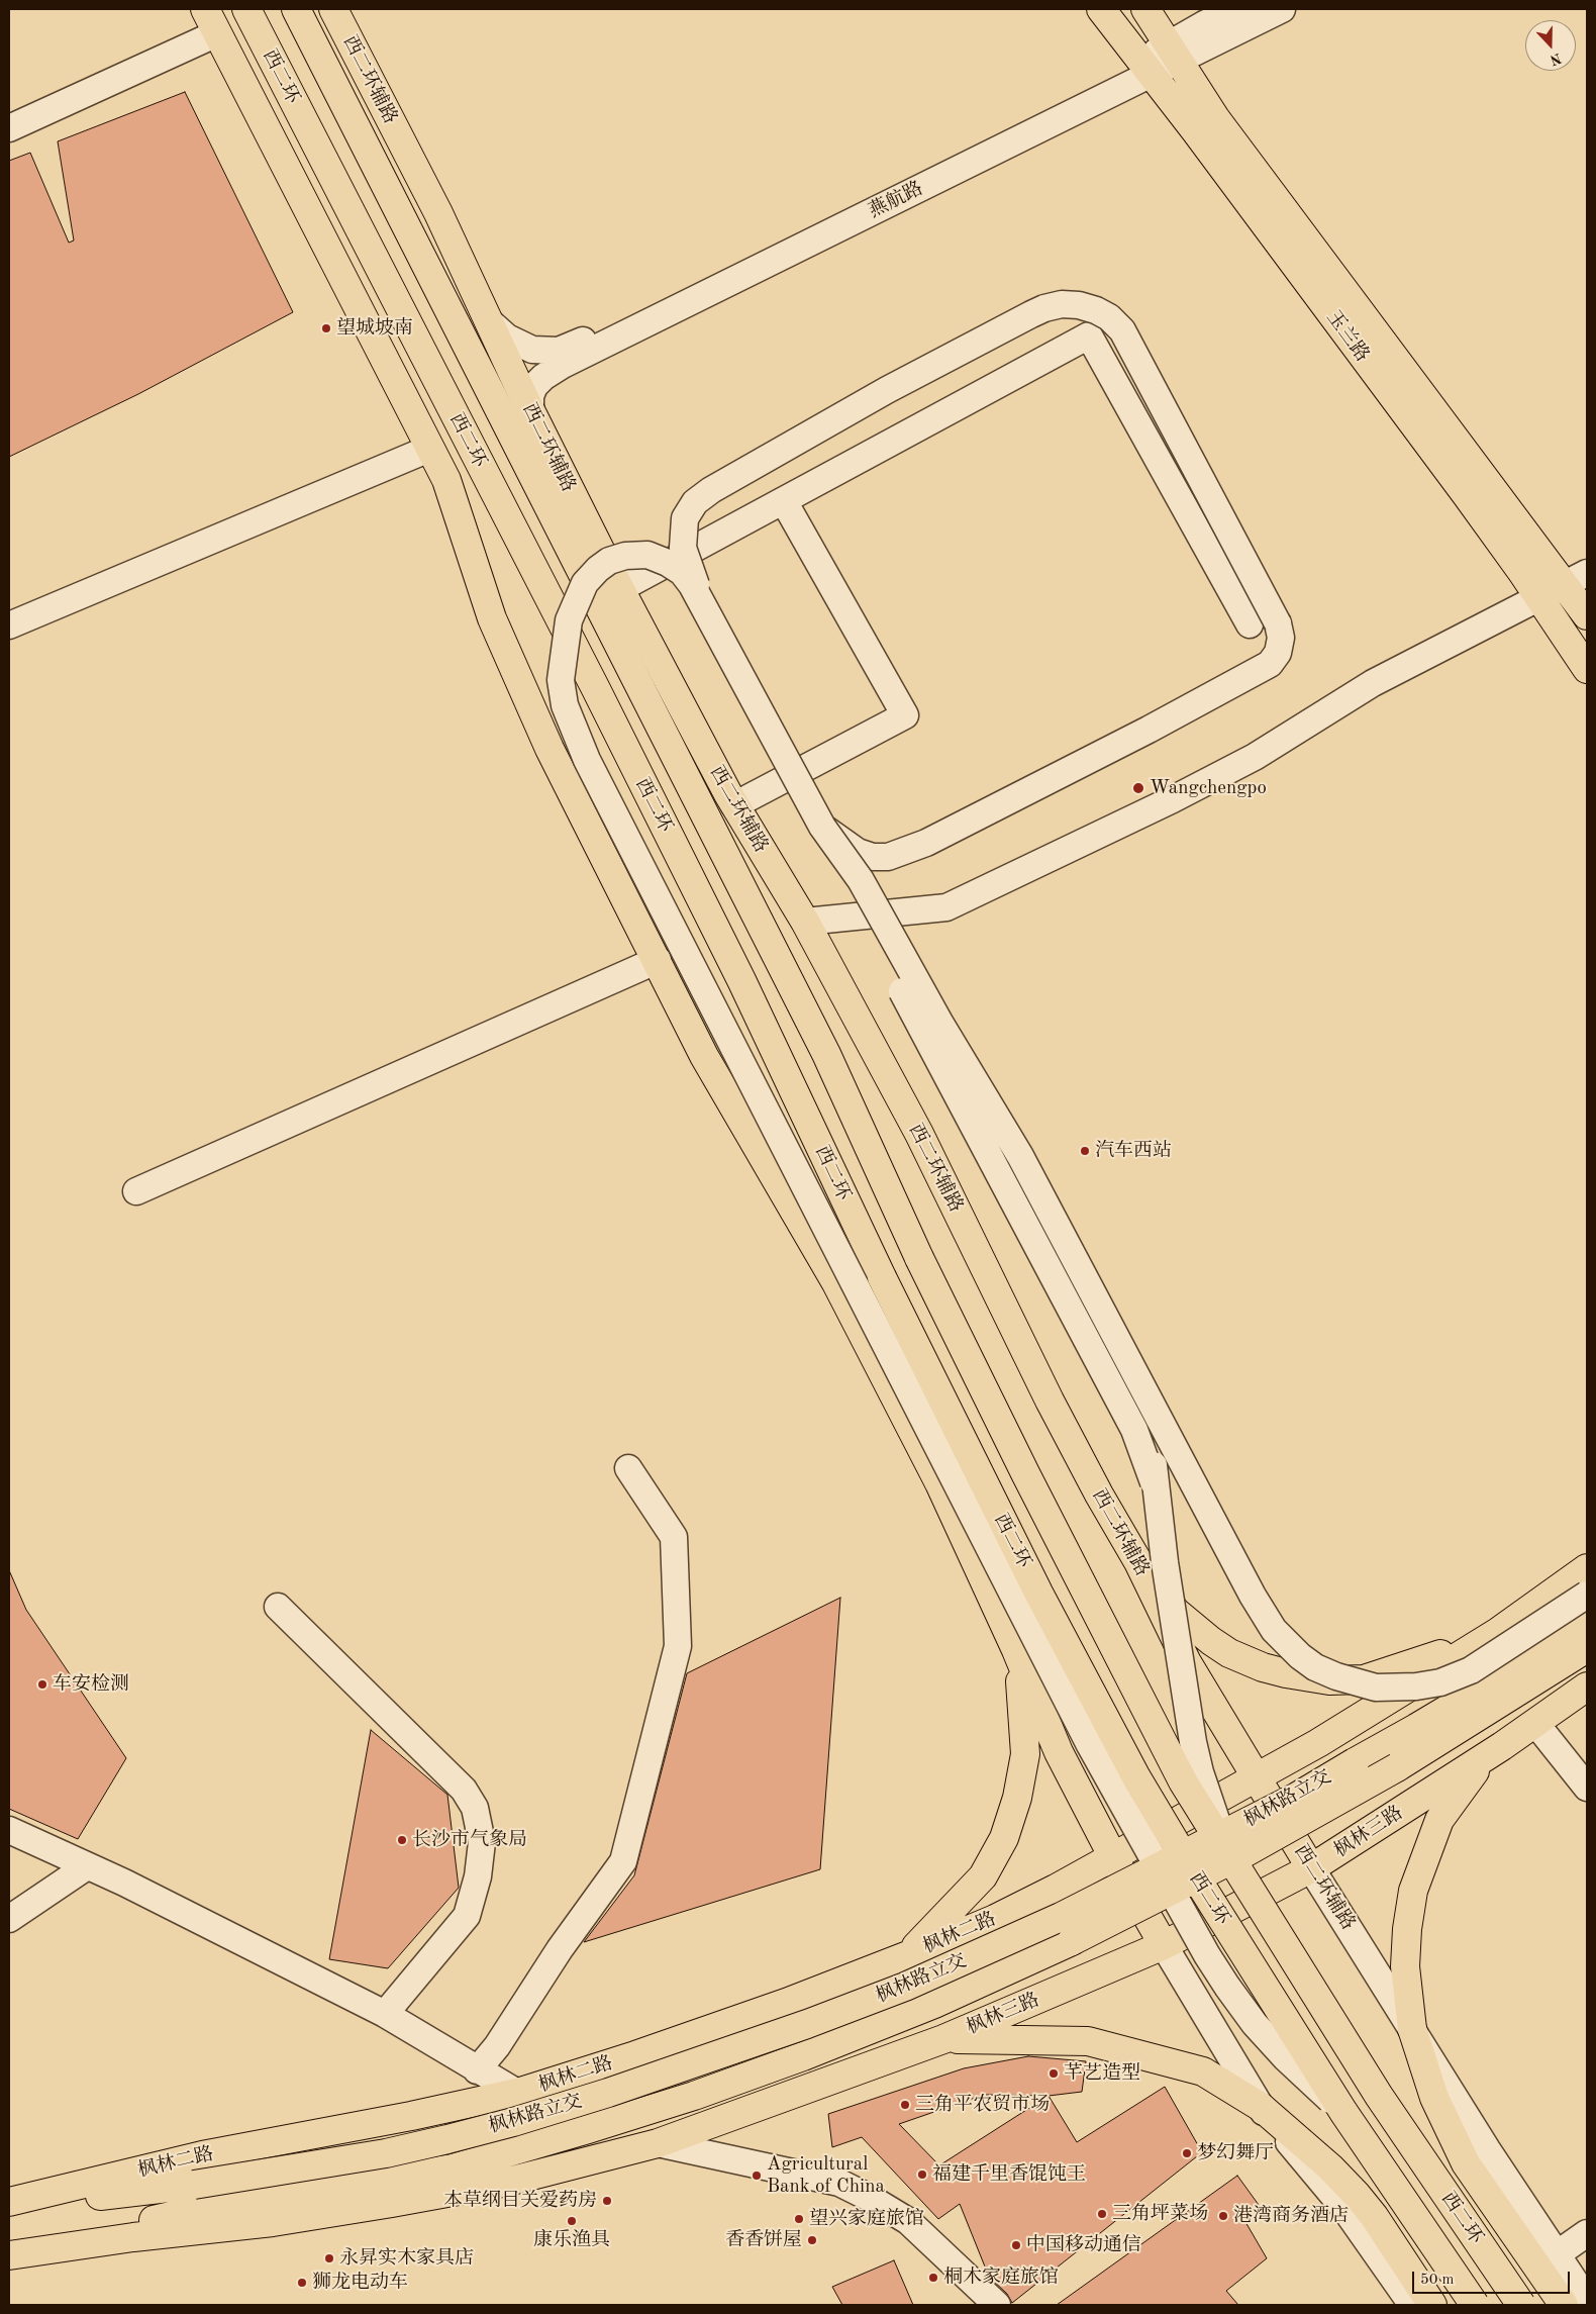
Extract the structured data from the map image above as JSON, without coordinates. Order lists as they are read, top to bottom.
{
  "streets": {
    "main road": [
      "西二环",
      "西二环辅路",
      "玉兰路",
      "枫林路立交",
      "枫林三路",
      "枫林二路"
    ],
    "street": ["燕航路"]
  },
  "crossings": [
    ["西二环辅路", "燕航路"],
    ["西二环辅路", "枫林三路"],
    ["燕航路", "玉兰路"],
    ["枫林路立交", "枫林二路"]
  ],
  "places": [
    "望城坡南",
    "Wangchengpo",
    "汽车西站",
    "车安检测",
    "长沙市气象局",
    "芊艺造型",
    "三角平农贸市场",
    "梦幻舞厅",
    "福建千里香馄饨王",
    "Agricultural Bank of China",
    "本草纲目关爱药房",
    "三角坪菜场",
    "港湾商务酒店",
    "望兴家庭旅馆",
    "康乐渔具",
    "香香饼屋",
    "中国移动通信",
    "永昇实木家具店",
    "桐木家庭旅馆",
    "狮龙电动车"
  ],
  "scale_bar": "50 m",
  "north": "bottom"
}
